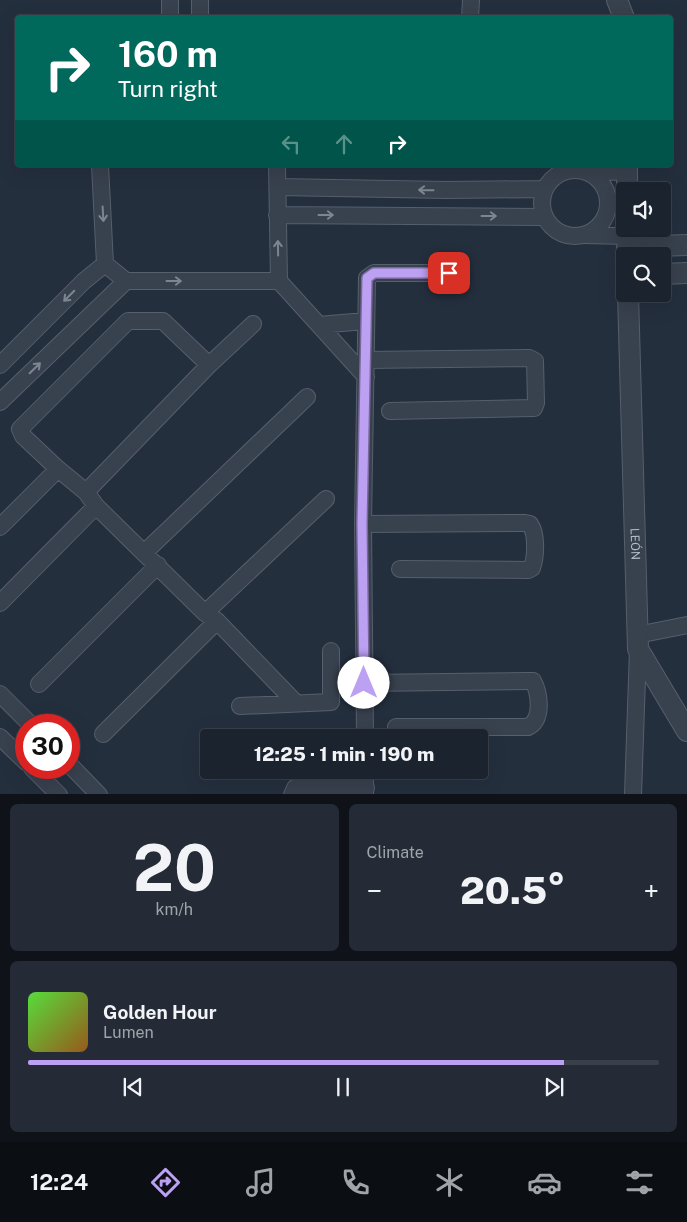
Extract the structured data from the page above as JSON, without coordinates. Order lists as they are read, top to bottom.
{
  "streets": {
    "street": ["LEÓN"]
  },
  "page": {
    "turn": ["160 m", "Turn right"],
    "limit": "30",
    "trip": "12:25 · 1 min · 190 m",
    "tile": [
      ["20", "km/h"],
      "Climate"
    ],
    "heat": ["−", "20.5°", "+"],
    "song": ["Golden Hour", "Lumen"],
    "tabs": "12:24"
  }
}
